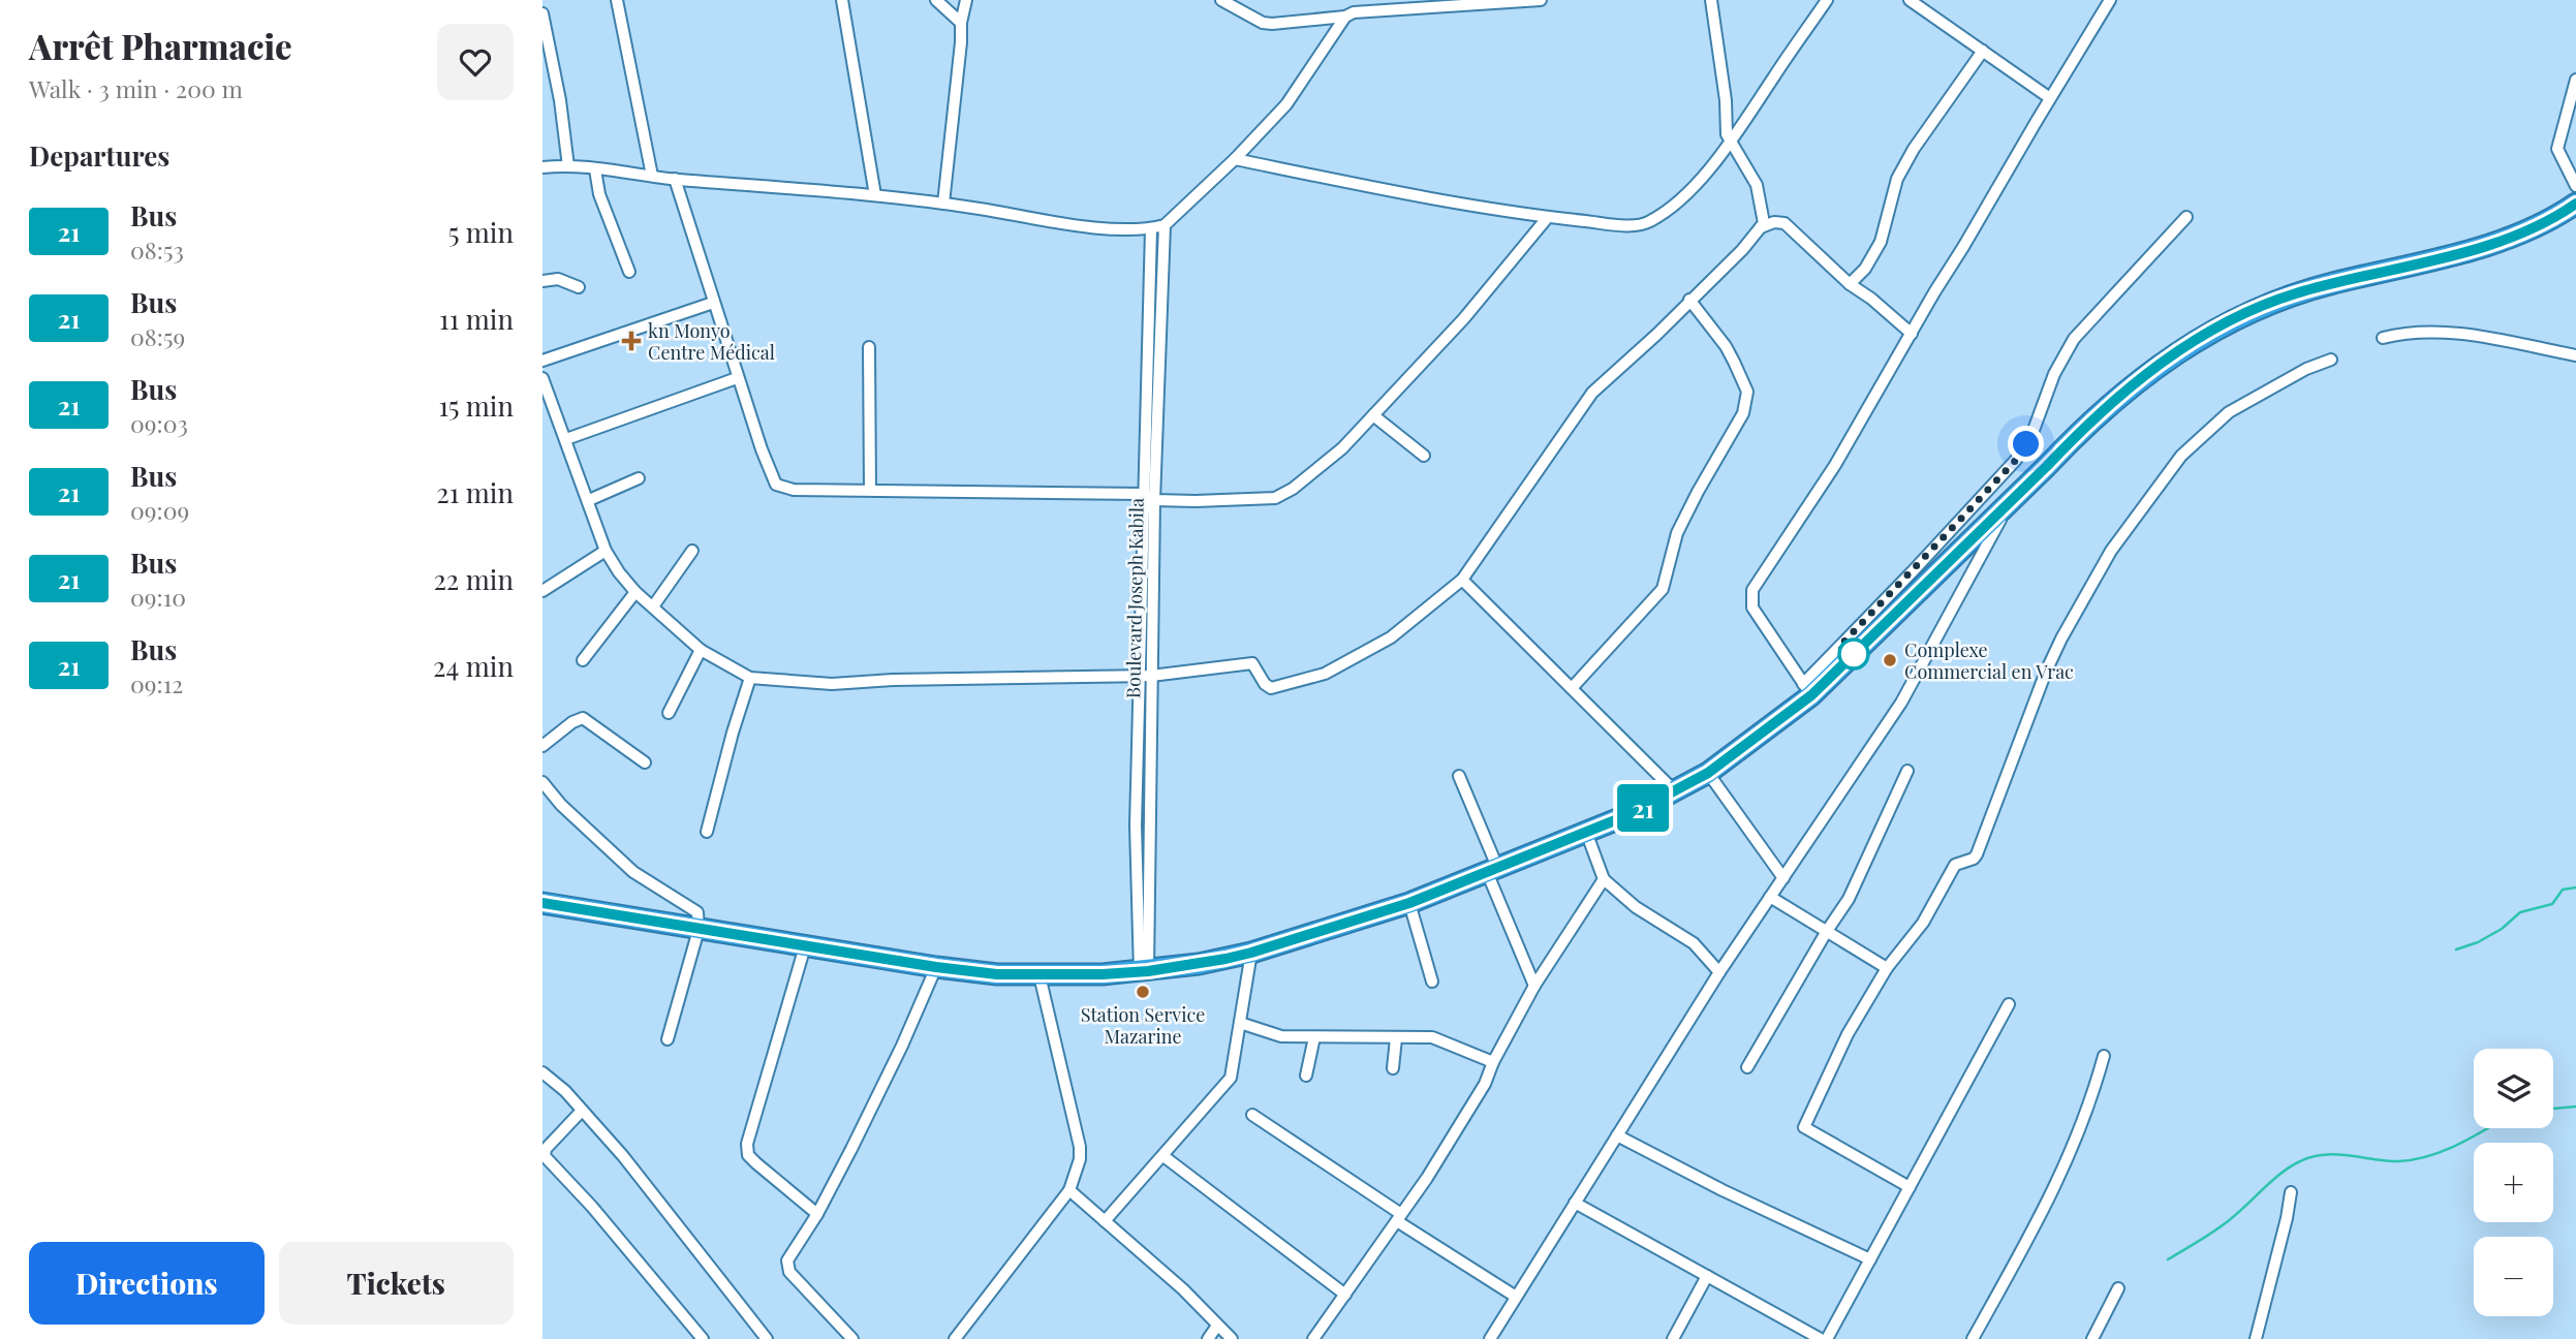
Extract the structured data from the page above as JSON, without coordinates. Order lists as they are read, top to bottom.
{
  "streets": {
    "street": ["Boulevard Joseph Kabila"]
  },
  "places": {
    "health": ["kn Monyo Centre Médical"],
    "other": ["Complexe Commercial en Vrac", "Station Service Mazarine"]
  },
  "lines": ["bus line 21"],
  "page": {
    "heading": [
      ["Arrêt Pharmacie", "Walk · 3 min · 200 m"],
      "Departures"
    ],
    "on_map": "21",
    "list": [
      {
        "mark": "21",
        "name": "Bus",
        "note": "08:53",
        "value": "5 min"
      },
      {
        "mark": "21",
        "name": "Bus",
        "note": "08:59",
        "value": "11 min"
      },
      {
        "mark": "21",
        "name": "Bus",
        "note": "09:03",
        "value": "15 min"
      },
      {
        "mark": "21",
        "name": "Bus",
        "note": "09:09",
        "value": "21 min"
      },
      {
        "mark": "21",
        "name": "Bus",
        "note": "09:10",
        "value": "22 min"
      },
      {
        "mark": "21",
        "name": "Bus",
        "note": "09:12",
        "value": "24 min"
      }
    ],
    "map_buttons": ["+", "−"],
    "buttons": ["Directions", "Tickets"]
  }
}
